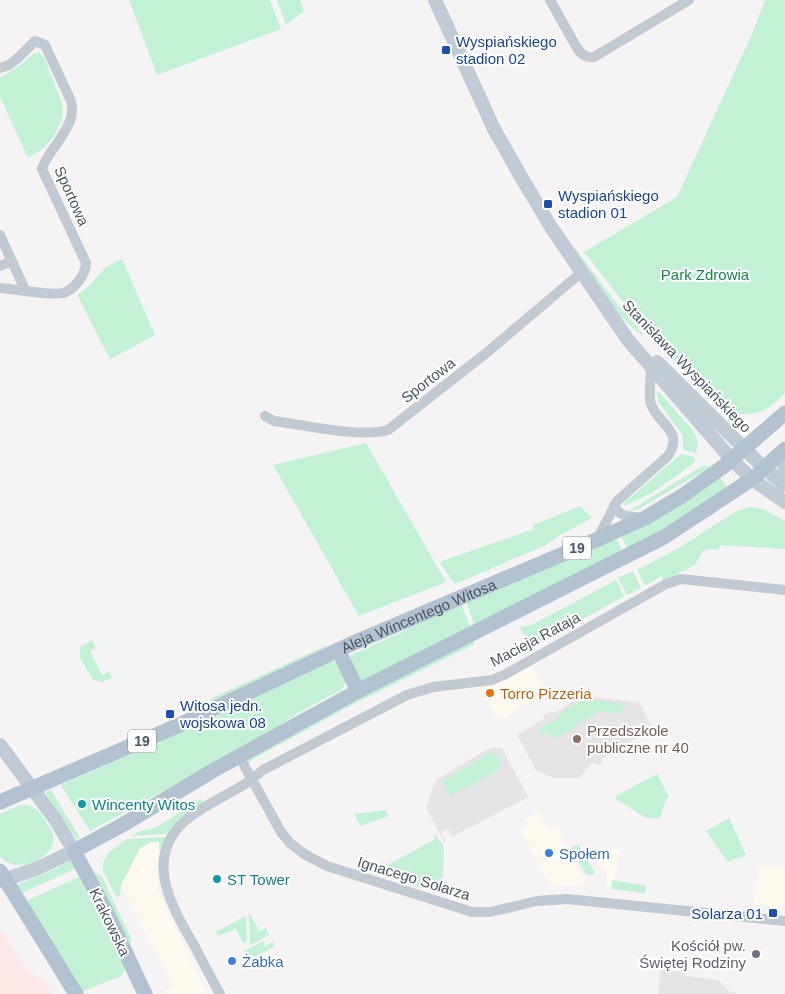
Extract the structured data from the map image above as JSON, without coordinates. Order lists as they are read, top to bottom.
{
  "streets": {
    "main road": ["19", "Aleja Wincentego Witosa", "Krakowska"],
    "street": [
      "Sportowa",
      "Stanisława Wyspiańskiego",
      "Macieja Rataja",
      "Ignacego Solarza"
    ]
  },
  "crossings": [
    ["Sportowa", "Stanisława Wyspiańskiego"],
    ["Stanisława Wyspiańskiego", "19"],
    ["Stanisława Wyspiańskiego", "Aleja Wincentego Witosa"],
    ["19", "Aleja Wincentego Witosa"],
    ["19", "Ignacego Solarza"],
    ["19", "Krakowska"],
    ["Macieja Rataja", "Ignacego Solarza"]
  ],
  "parks": ["Park Zdrowia"],
  "places": {
    "transit": [
      "Wyspiańskiego stadion 02",
      "Wyspiańskiego stadion 01",
      "Witosa jedn. wojskowa 08",
      "Solarza 01"
    ],
    "other": [
      "Torro Pizzeria",
      "Przedszkole publiczne nr 40",
      "Wincenty Witos",
      "Społem",
      "ST Tower",
      "Kościół pw. Świętej Rodziny",
      "Żabka"
    ]
  }
}
